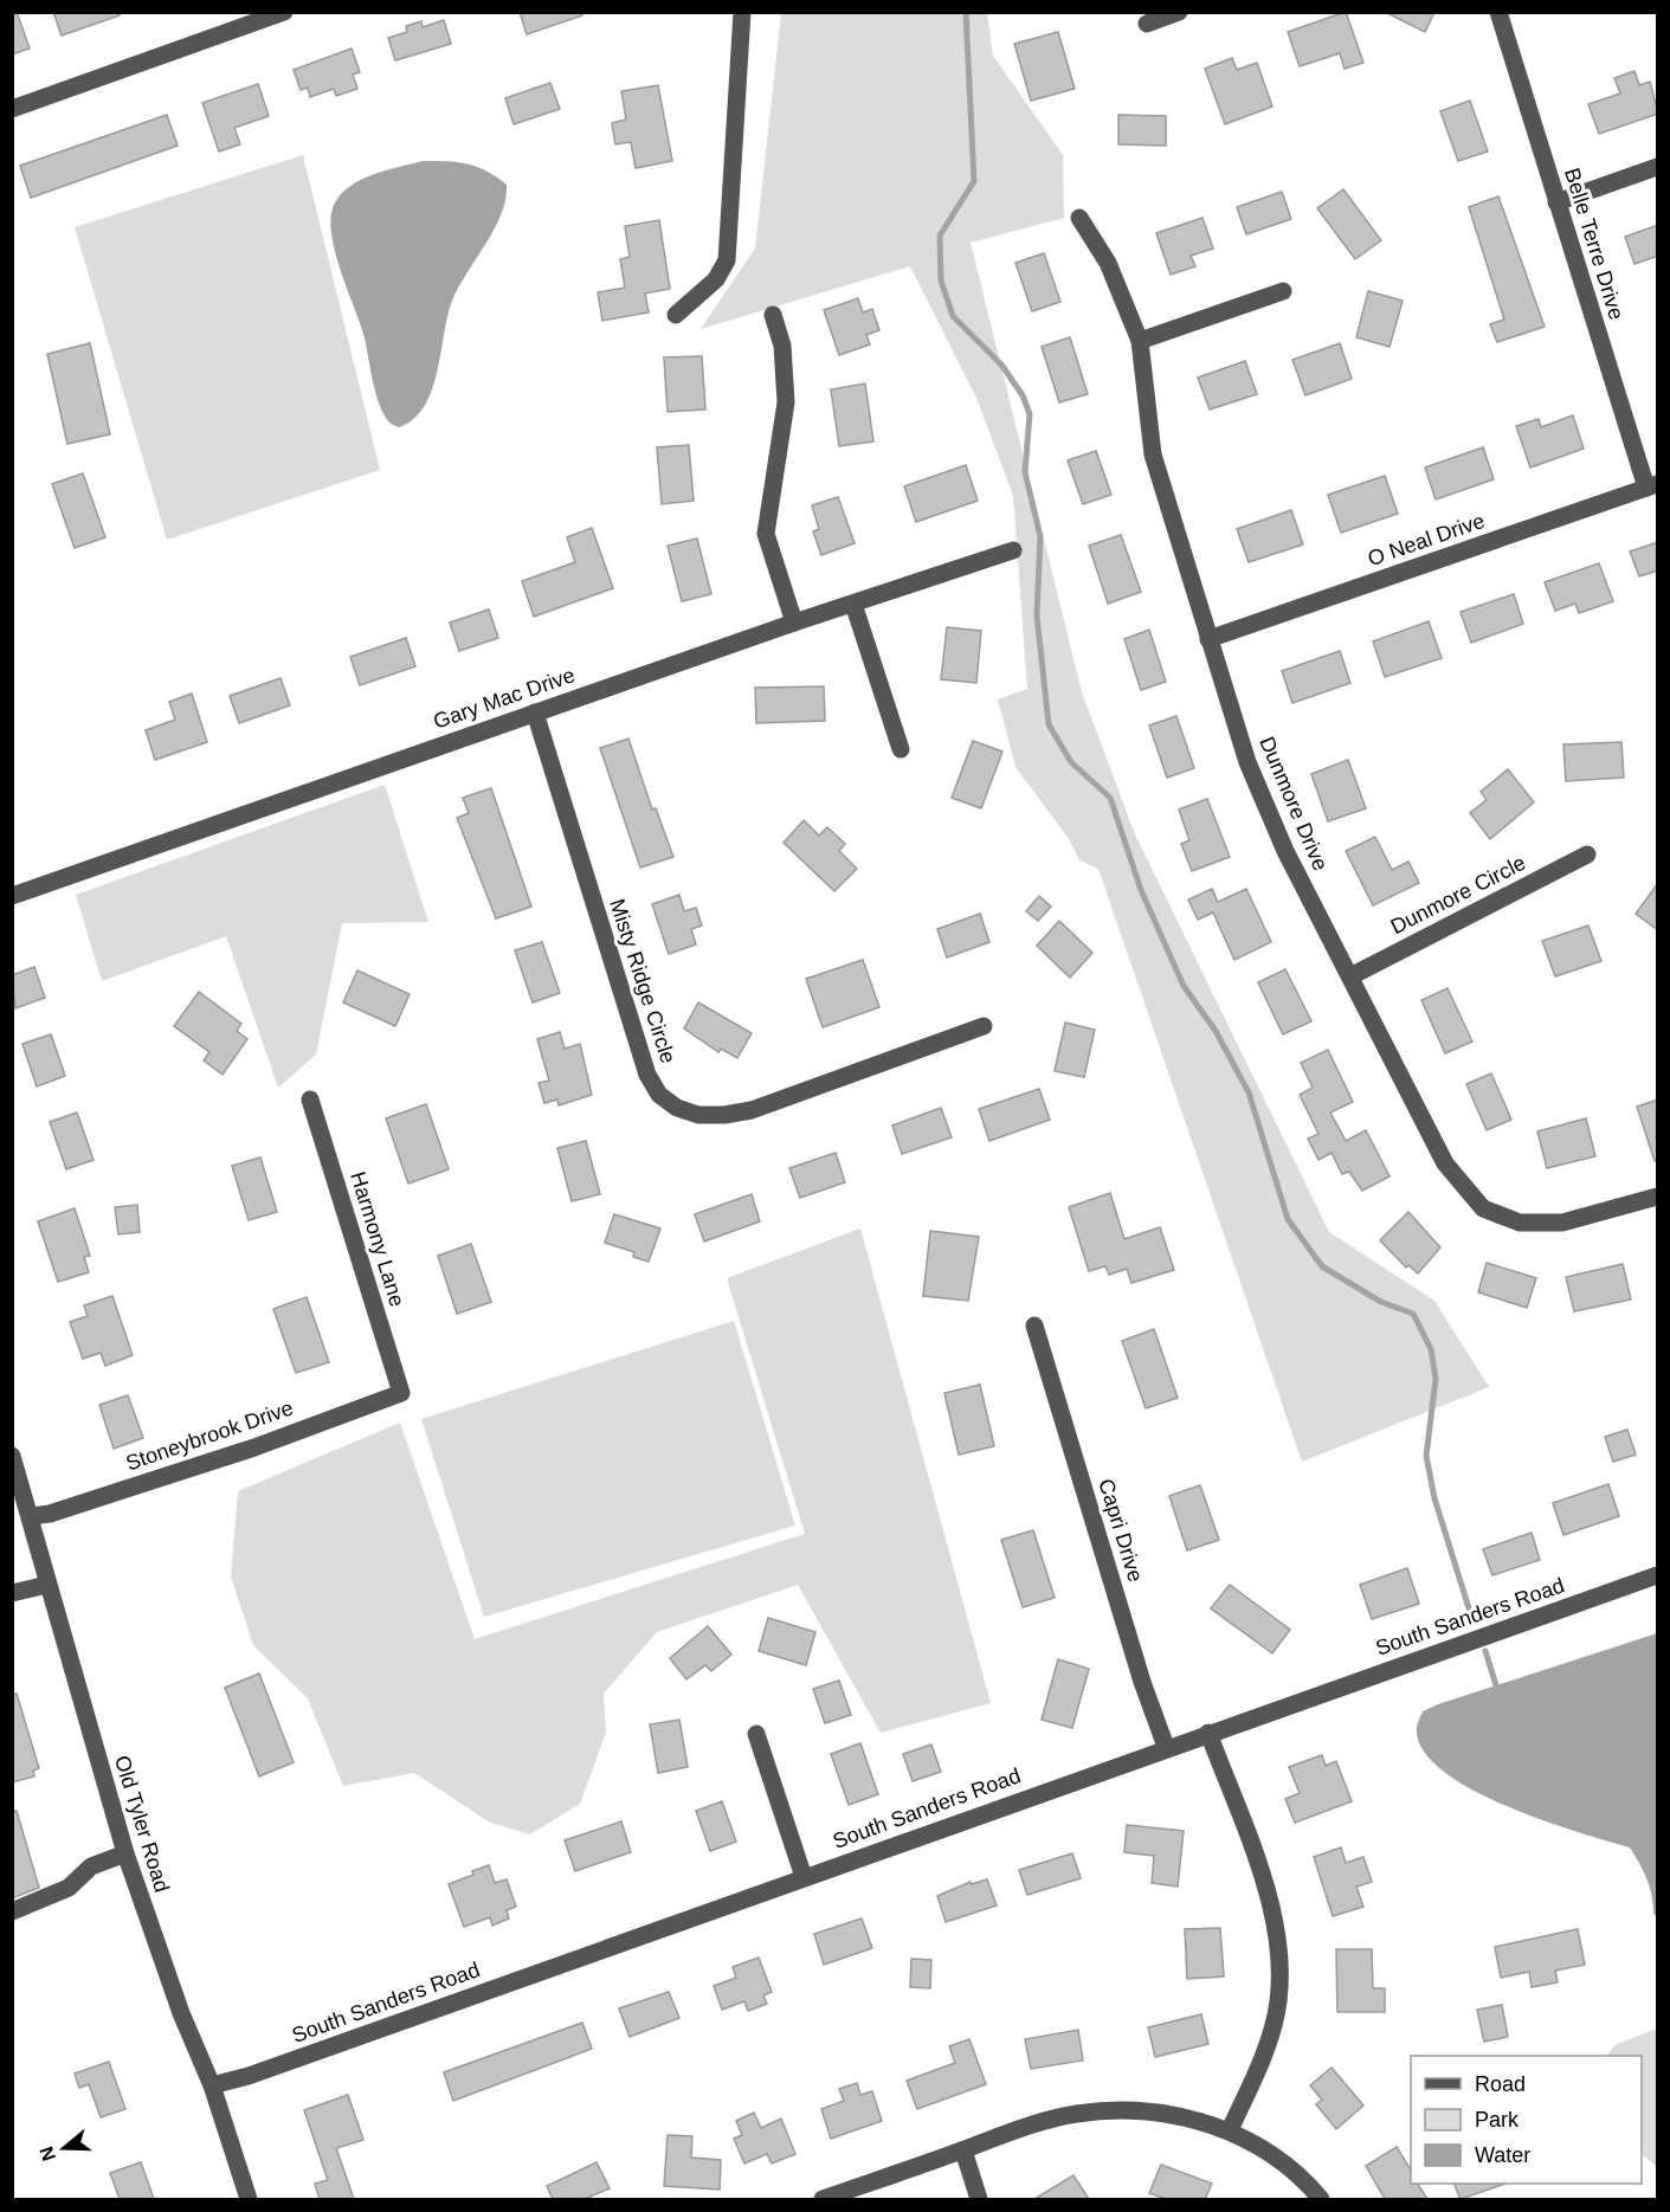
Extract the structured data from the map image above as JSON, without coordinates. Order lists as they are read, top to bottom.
{
  "streets": {
    "street": [
      "Belle Terre Drive",
      "O Neal Drive",
      "Gary Mac Drive",
      "Dunmore Drive",
      "Dunmore Circle",
      "Misty Ridge Circle",
      "Harmony Lane",
      "Stoneybrook Drive",
      "Capri Drive",
      "South Sanders Road",
      "Old Tyler Road"
    ]
  },
  "crossings": [
    ["Belle Terre Drive", "O Neal Drive"],
    ["O Neal Drive", "Dunmore Drive"],
    ["Gary Mac Drive", "Misty Ridge Circle"],
    ["Dunmore Drive", "Dunmore Circle"],
    ["Harmony Lane", "Stoneybrook Drive"],
    ["Stoneybrook Drive", "Old Tyler Road"],
    ["Capri Drive", "South Sanders Road"],
    ["South Sanders Road", "Old Tyler Road"]
  ],
  "legend": ["Road", "Park", "Water"],
  "north": "left"
}
